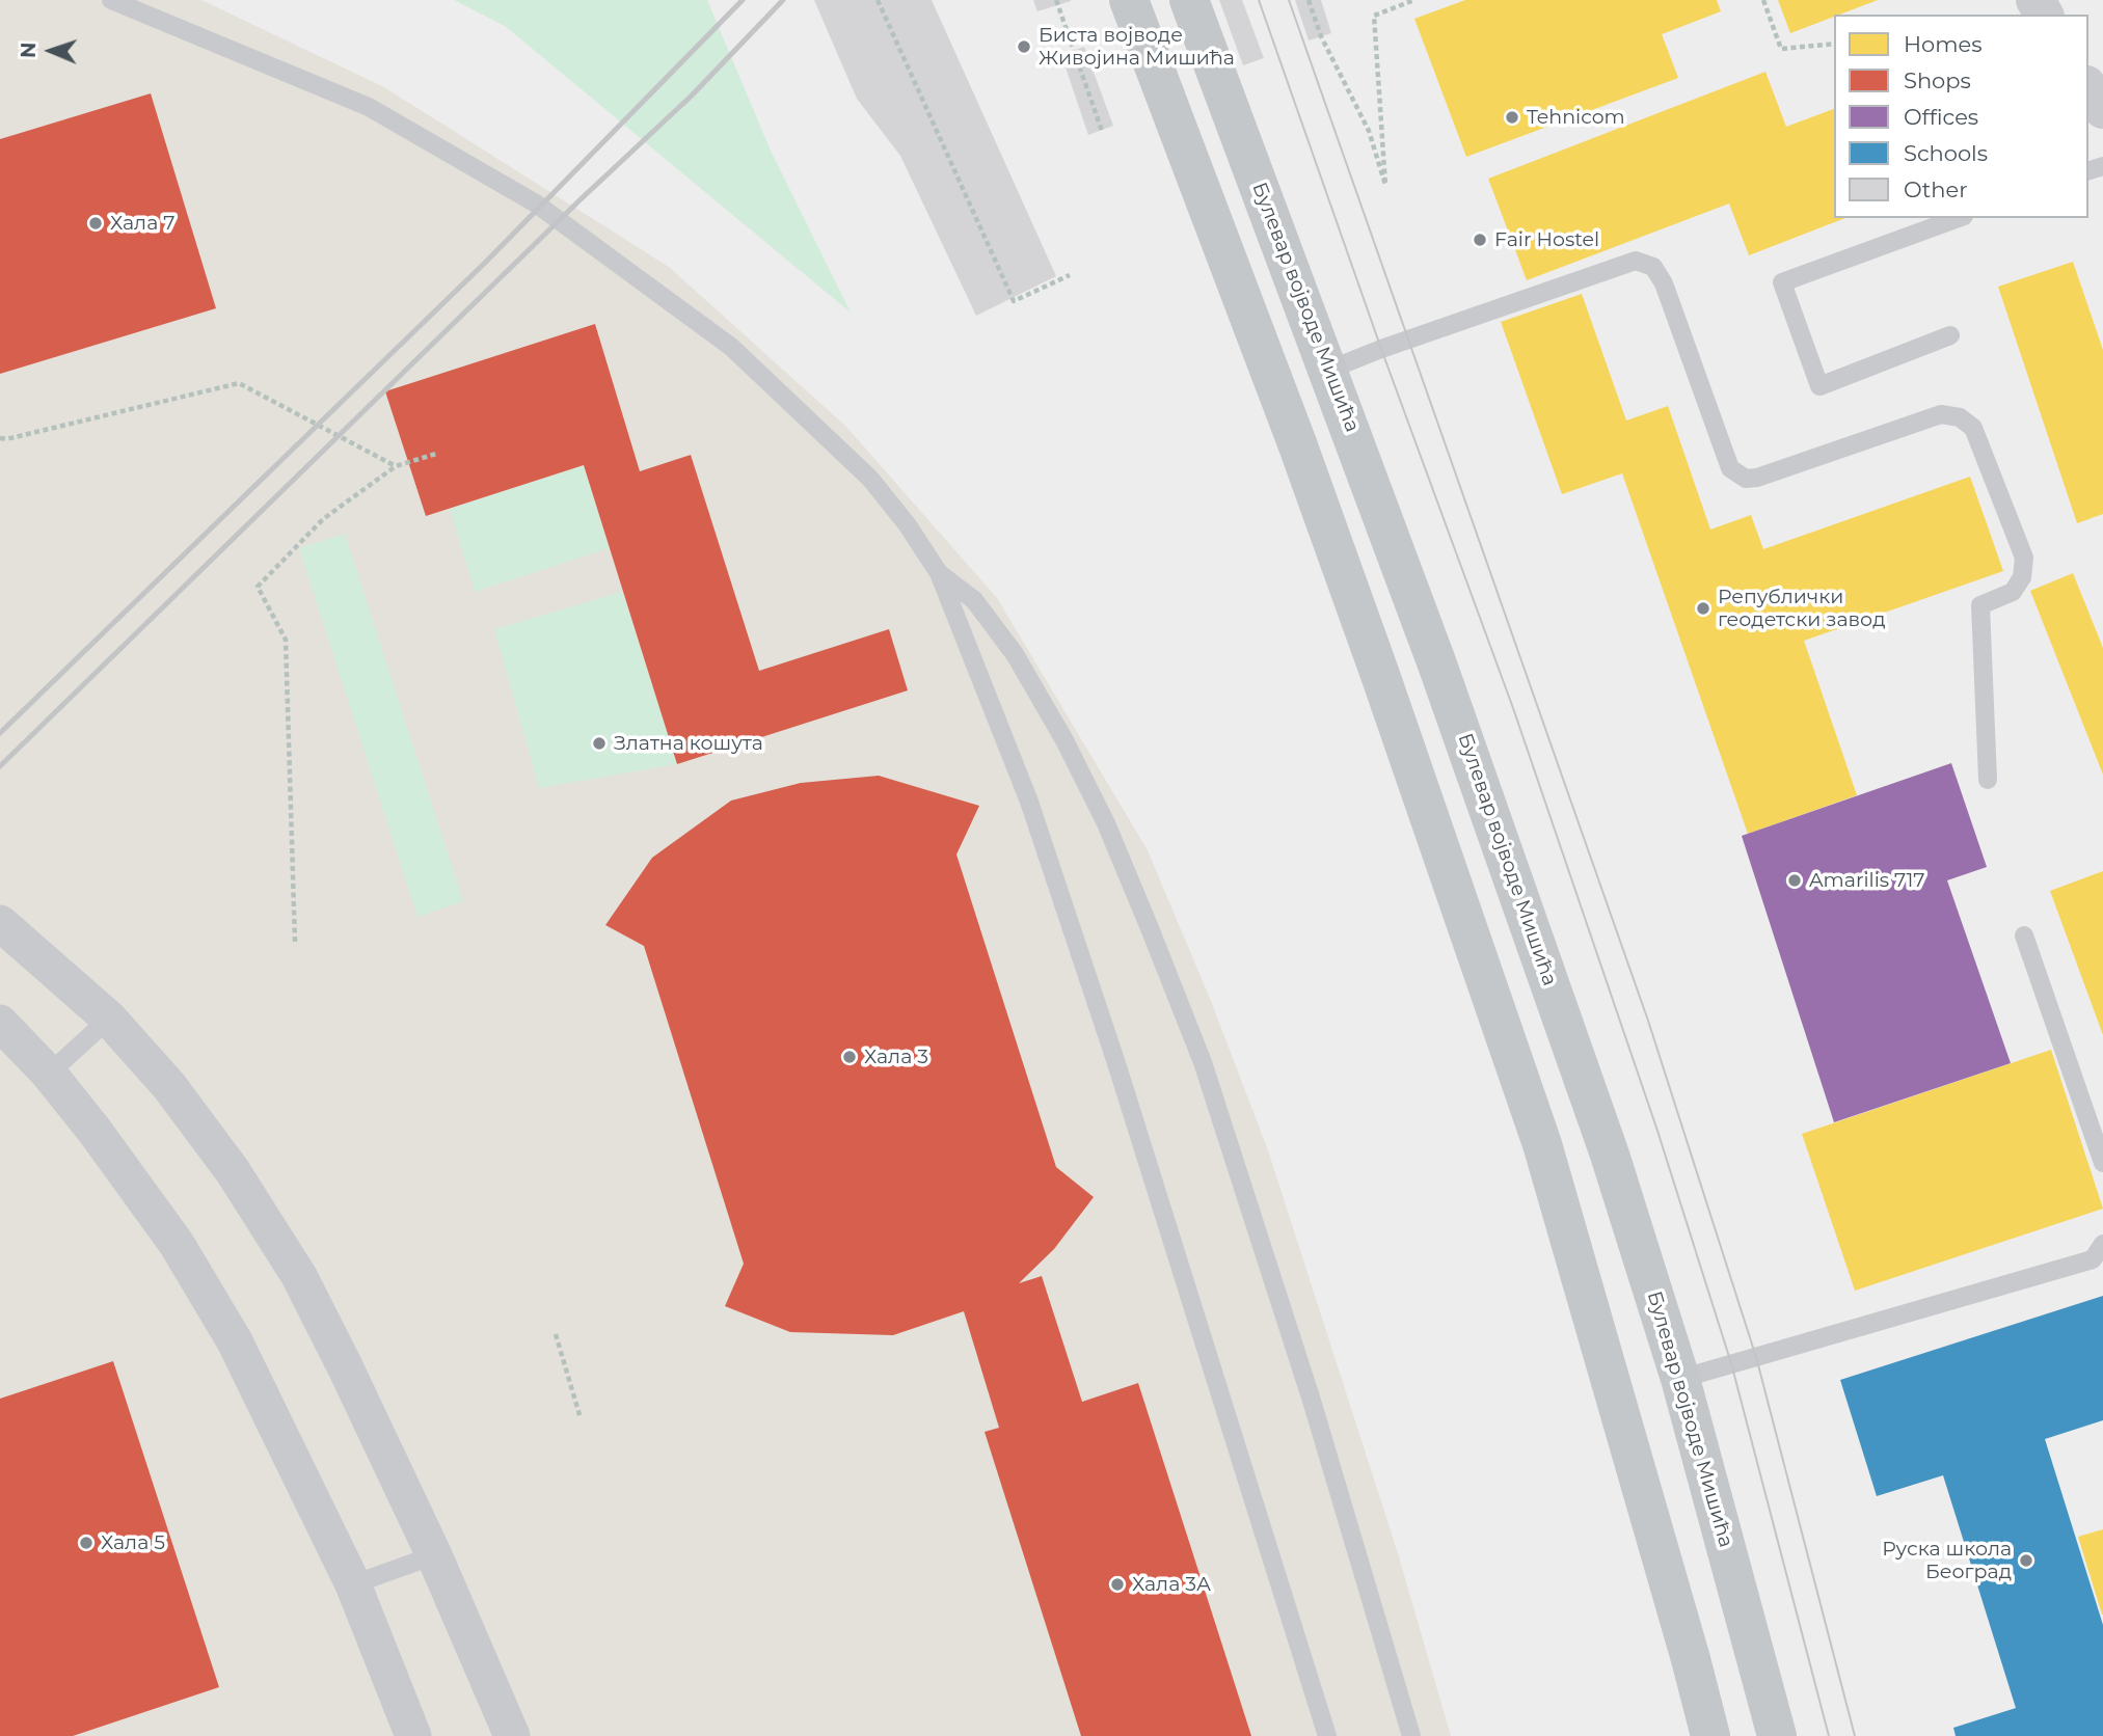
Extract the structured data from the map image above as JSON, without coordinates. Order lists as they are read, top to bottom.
{
  "streets": {
    "main road": ["Булевар војводе Мишића"]
  },
  "places": [
    "Биста војводе Живојина Мишића",
    "Tehnicom",
    "Хала 7",
    "Fair Hostel",
    "Републички геодетски завод",
    "Златна кошута",
    "Amarilis 717",
    "Хала 3",
    "Хала 5",
    "Руска школа Београд",
    "Хала 3А"
  ],
  "legend": [
    "Homes",
    "Shops",
    "Offices",
    "Schools",
    "Other"
  ],
  "north": "left"
}
